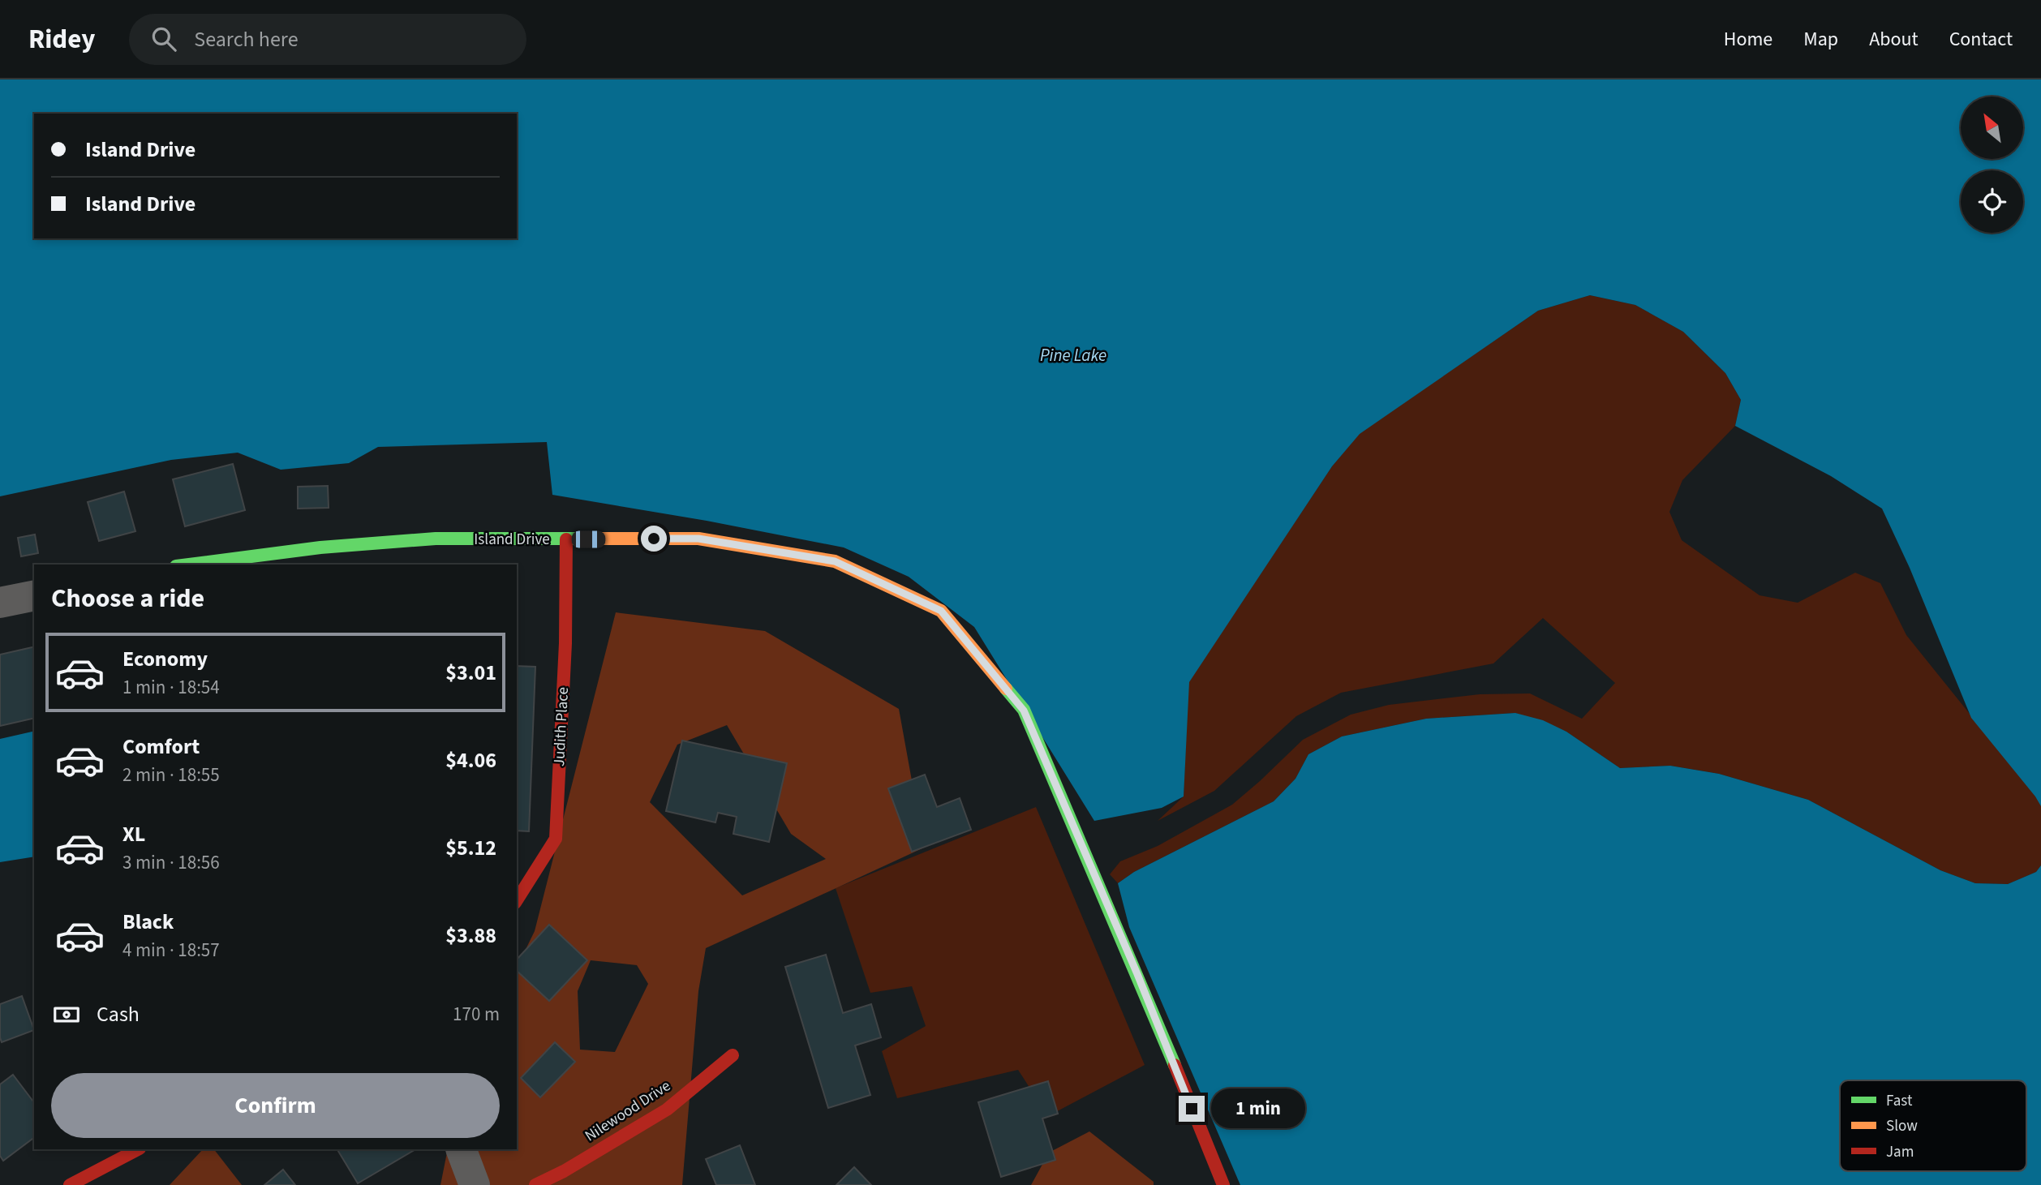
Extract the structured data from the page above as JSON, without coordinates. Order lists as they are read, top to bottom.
{
  "streets": {
    "street": ["Island Drive", "Judith Place", "Nilewood Drive"]
  },
  "crossings": [
    ["Island Drive", "Judith Place"]
  ],
  "water": ["Pine Lake"],
  "legend": ["Fast", "Slow", "Jam"],
  "north": "top left",
  "page": {
    "header": "Ridey",
    "search": "Search here",
    "nav": [
      "Home",
      "Map",
      "About",
      "Contact"
    ],
    "banner": ["Island Drive", "Island Drive"],
    "heading": "Choose a ride",
    "list": [
      {
        "name": "Economy",
        "note": "1 min · 18:54",
        "value": "$3.01"
      },
      {
        "name": "Comfort",
        "note": "2 min · 18:55",
        "value": "$4.06"
      },
      {
        "name": "XL",
        "note": "3 min · 18:56",
        "value": "$5.12"
      },
      {
        "name": "Black",
        "note": "4 min · 18:57",
        "value": "$3.88"
      }
    ],
    "pay": ["Cash", "170 m"],
    "buttons": "Confirm",
    "bubble": "1 min"
  }
}
